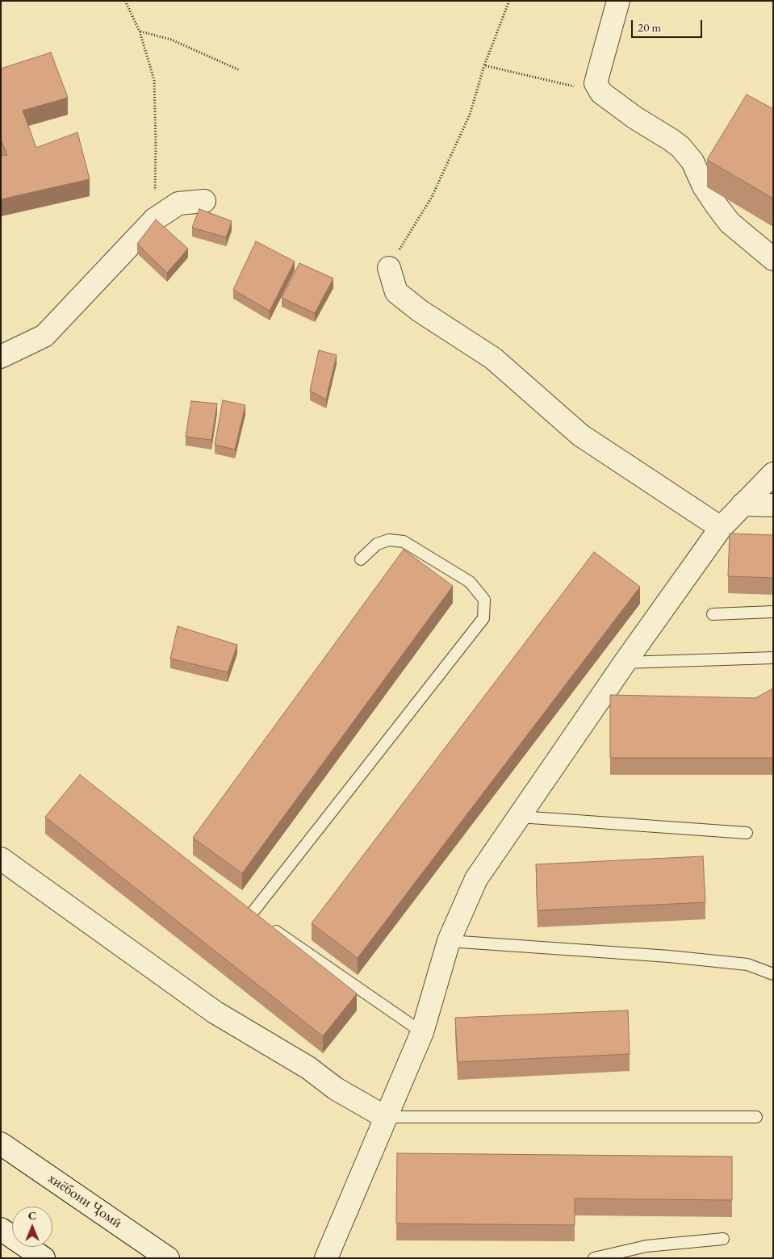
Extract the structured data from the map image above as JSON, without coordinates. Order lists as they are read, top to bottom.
{
  "streets": {
    "street": ["хиёбони Ҷомӣ"]
  },
  "scale_bar": "20 m",
  "north": "top"
}
